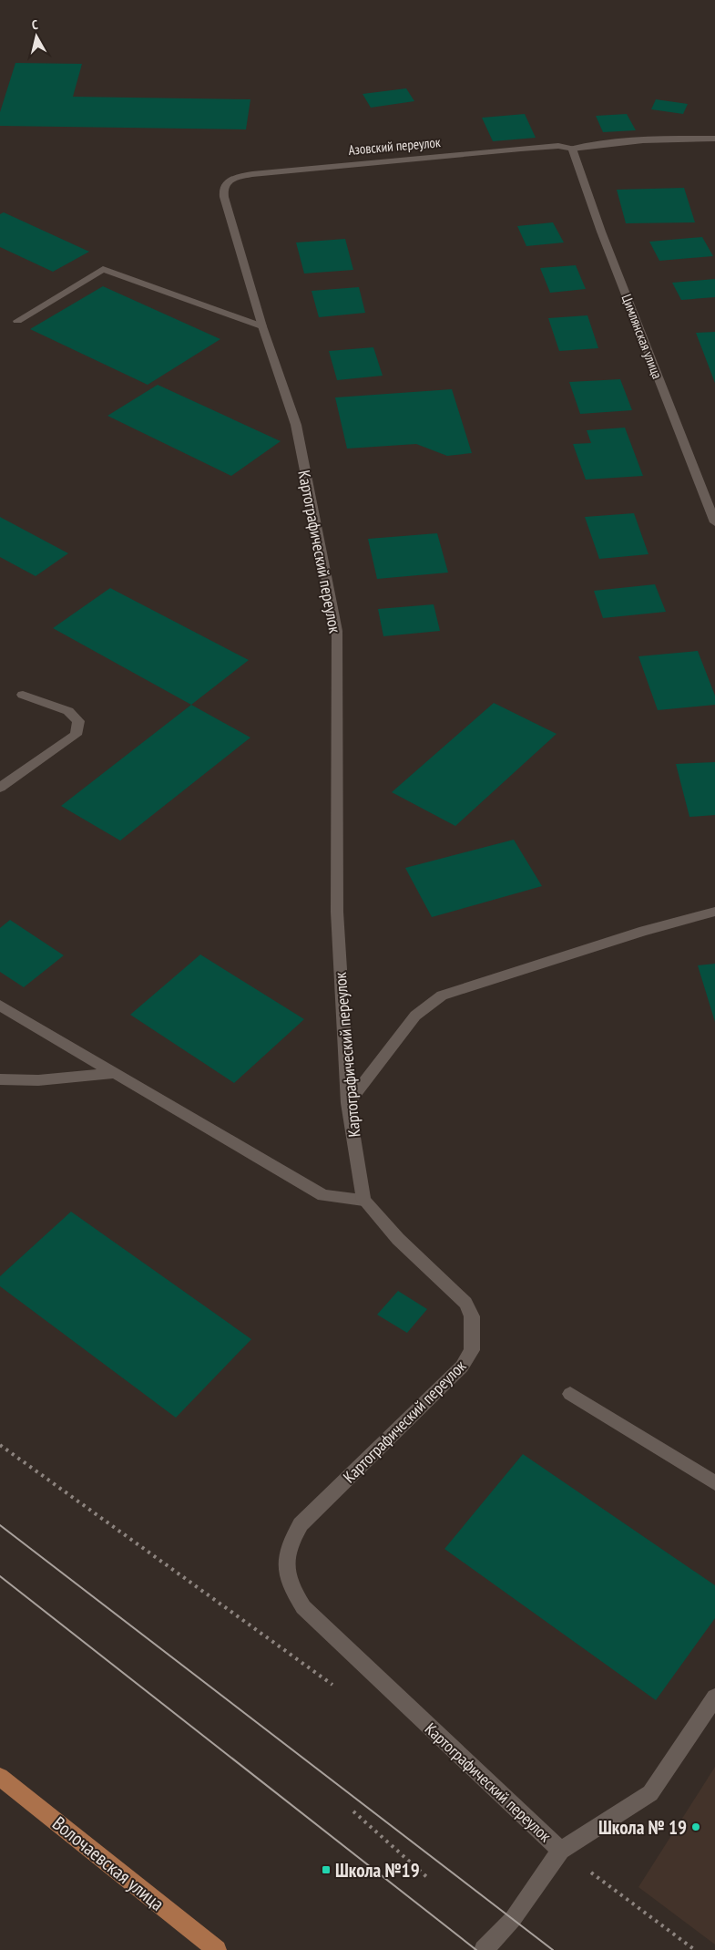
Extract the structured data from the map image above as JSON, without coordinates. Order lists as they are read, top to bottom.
{
  "streets": {
    "main road": ["Волочаевская улица"],
    "street": ["Азовский переулок", "Цимлянская улица", "Картографический переулок"]
  },
  "crossings": [
    ["Азовский переулок", "Цимлянская улица"],
    ["Азовский переулок", "Картографический переулок"]
  ],
  "places": {
    "other": ["Школа № 19"],
    "transit": ["Школа №19"]
  },
  "north": "top"
}
